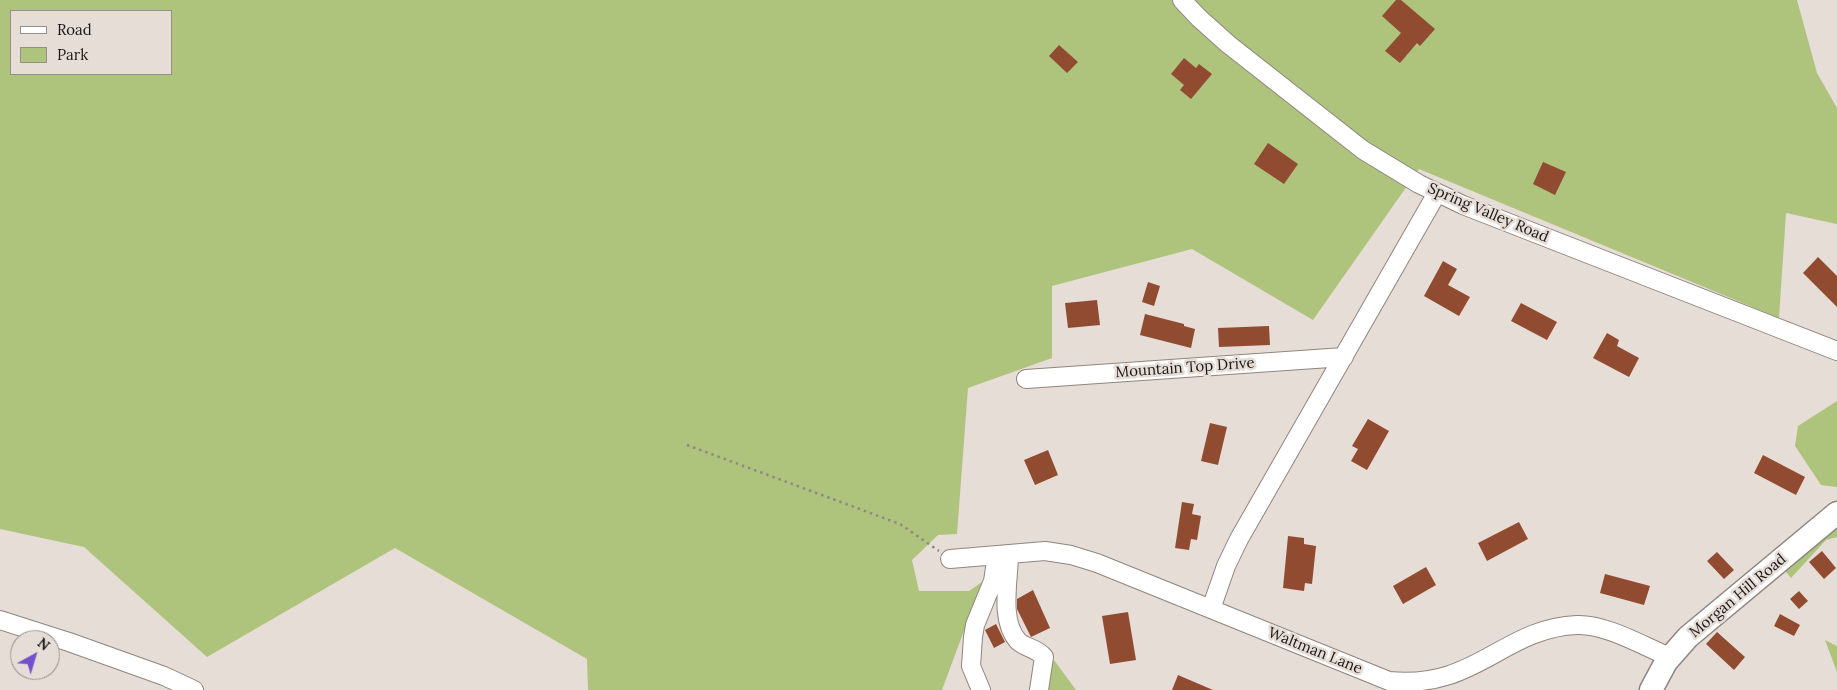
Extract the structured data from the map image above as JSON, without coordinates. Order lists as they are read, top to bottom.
{
  "streets": {
    "main road": ["Morgan Hill Road"],
    "street": ["Spring Valley Road", "Mountain Top Drive", "Waltman Lane"]
  },
  "crossings": [
    ["Morgan Hill Road", "Waltman Lane"]
  ],
  "legend": ["Road", "Park"],
  "north": "top right"
}
